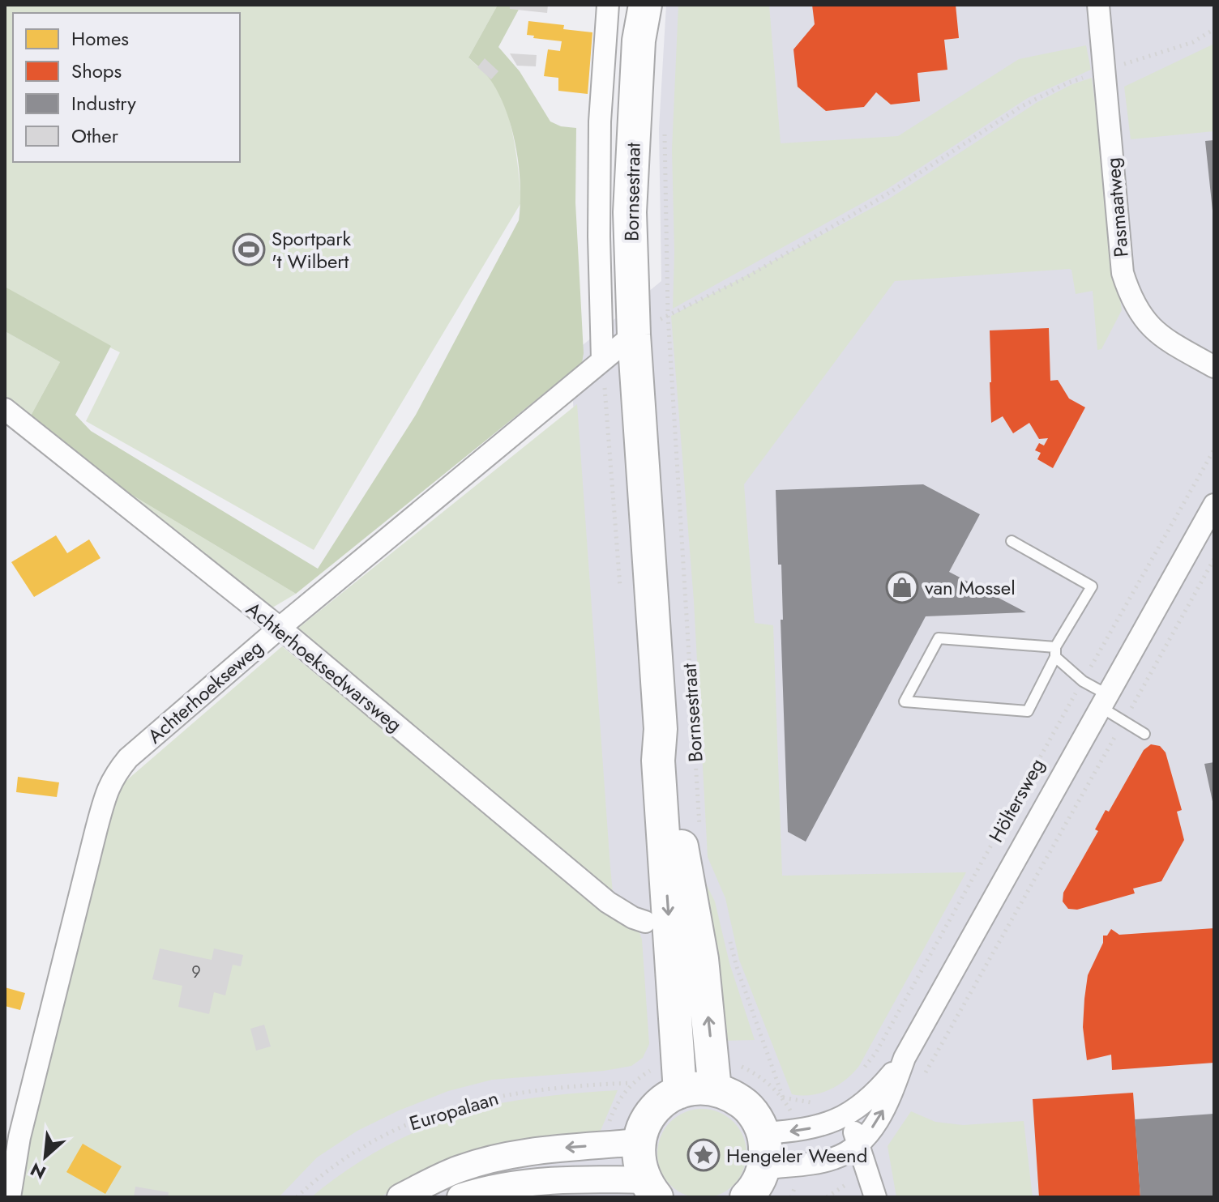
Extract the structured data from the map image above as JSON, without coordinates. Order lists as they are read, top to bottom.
{
  "streets": {
    "main road": ["Bornsestraat"],
    "street": [
      "Pasmaatweg",
      "Achterhoeksedwarsweg",
      "Achterhoekseweg",
      "Höltersweg"
    ],
    "path": ["Europalaan"]
  },
  "crossings": [
    ["Bornsestraat", "Achterhoekseweg"],
    ["Achterhoeksedwarsweg", "Achterhoekseweg"]
  ],
  "places": {
    "sports": ["Sportpark 't Wilbert"],
    "shop": ["van Mossel"],
    "place": ["Hengeler Weend"]
  },
  "house_numbers": ["9"],
  "legend": [
    "Homes",
    "Shops",
    "Industry",
    "Other"
  ],
  "north": "bottom left"
}
